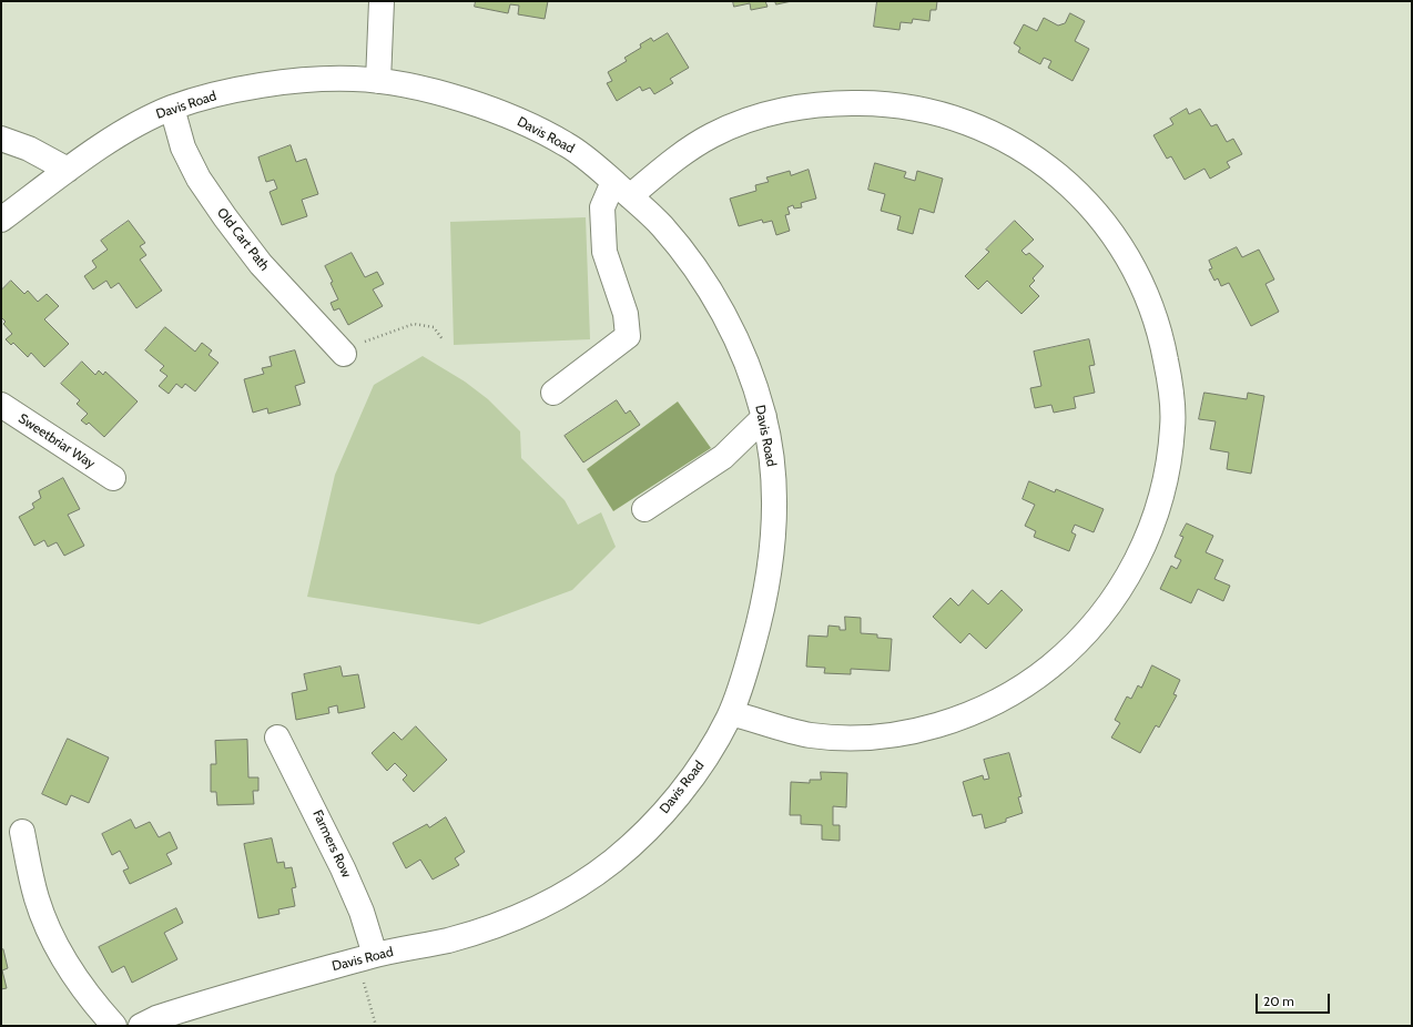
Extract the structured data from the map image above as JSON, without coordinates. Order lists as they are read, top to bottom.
{
  "streets": {
    "street": [
      "Davis Road",
      "Old Cart Path",
      "Sweetbriar Way",
      "Farmers Row"
    ]
  },
  "crossings": [
    ["Davis Road", "Old Cart Path"],
    ["Davis Road", "Farmers Row"]
  ],
  "scale_bar": "20 m"
}
